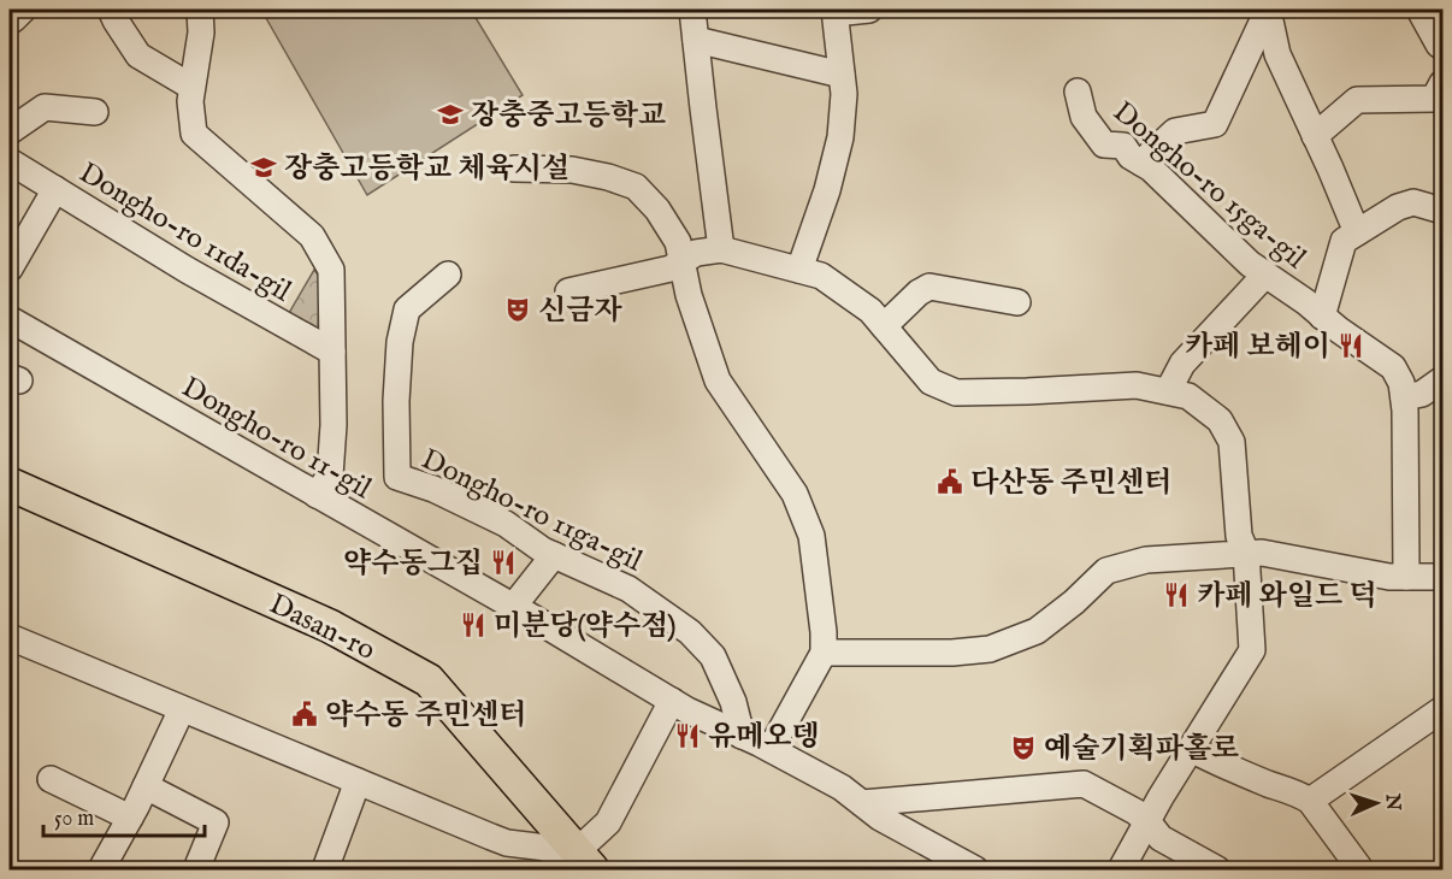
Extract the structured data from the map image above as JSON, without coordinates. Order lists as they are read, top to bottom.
{
  "streets": {
    "main road": ["Dasan-ro"],
    "street": [
      "Dongho-ro 15ga-gil",
      "Dongho-ro 11da-gil",
      "Dongho-ro 11-gil",
      "Dongho-ro 11ga-gil"
    ]
  },
  "crossings": [
    ["Dongho-ro 11-gil", "Dongho-ro 11ga-gil"]
  ],
  "places": {
    "school or university": ["장충중고등학교", "장충고등학교 체육시설"],
    "theatre": ["신금자", "예술기획파홀로"],
    "restaurant": [
      "카페 보헤이",
      "약수동그집",
      "카페 와일드 덕",
      "미분당(약수점)",
      "유메오뎅"
    ],
    "public building": ["다산동 주민센터", "약수동 주민센터"]
  },
  "scale_bar": "50 m",
  "north": "right"
}
